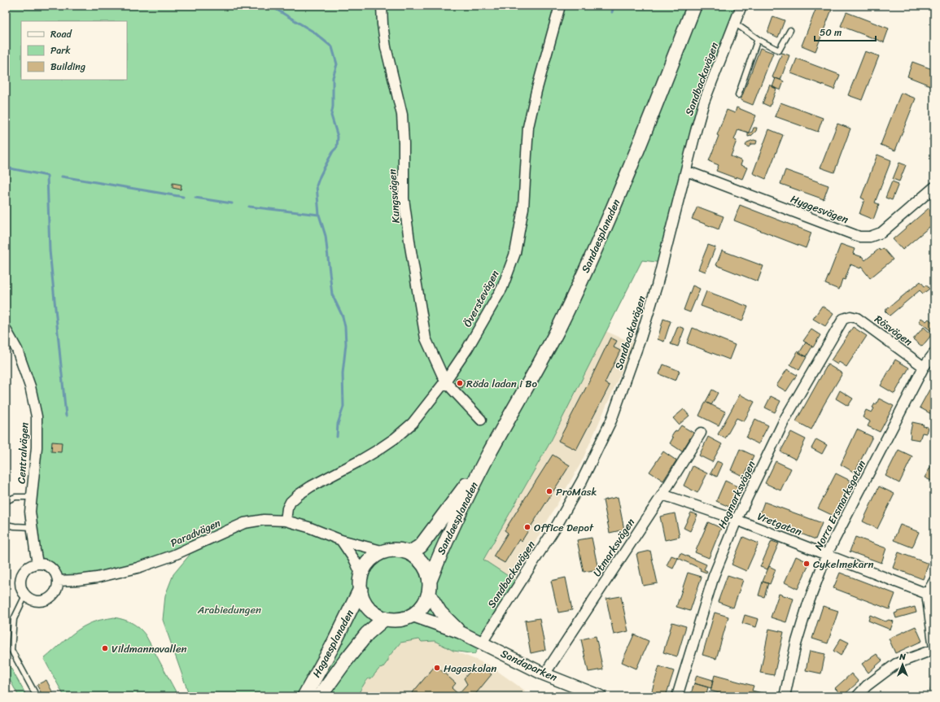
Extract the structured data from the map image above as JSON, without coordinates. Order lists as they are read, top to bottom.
{
  "streets": {
    "main road": ["Sandaesplanaden", "Hagaesplanaden"],
    "street": [
      "Sandbackavägen",
      "Kungsvägen",
      "Hyggesvägen",
      "Överstevägen",
      "Rösvägen",
      "Centralvägen",
      "Hagmarksvägen",
      "Norra Ersmarksgatan",
      "Vretgatan",
      "Paradvägen",
      "Utmarksvägen",
      "Sandaparken"
    ]
  },
  "crossings": [
    ["Sandbackavägen", "Hyggesvägen"],
    ["Sandbackavägen", "Sandaparken"],
    ["Kungsvägen", "Överstevägen"],
    ["Sandaesplanaden", "Paradvägen"],
    ["Sandaesplanaden", "Hagaesplanaden"],
    ["Sandaesplanaden", "Sandaparken"],
    ["Överstevägen", "Paradvägen"],
    ["Rösvägen", "Hagmarksvägen"],
    ["Rösvägen", "Norra Ersmarksgatan"],
    ["Centralvägen", "Paradvägen"],
    ["Hagmarksvägen", "Vretgatan"],
    ["Norra Ersmarksgatan", "Vretgatan"],
    ["Vretgatan", "Utmarksvägen"],
    ["Paradvägen", "Hagaesplanaden"],
    ["Paradvägen", "Sandaparken"],
    ["Utmarksvägen", "Sandaparken"],
    ["Hagaesplanaden", "Sandaparken"]
  ],
  "parks": ["Arabiedungen"],
  "places": [
    "Röda ladan i Bo",
    "ProMask",
    "Office Depot",
    "Cykelmekarn",
    "Vildmannavallen",
    "Hagaskolan"
  ],
  "legend": ["Road", "Park", "Building"],
  "scale_bar": "50 m",
  "north": "top"
}
